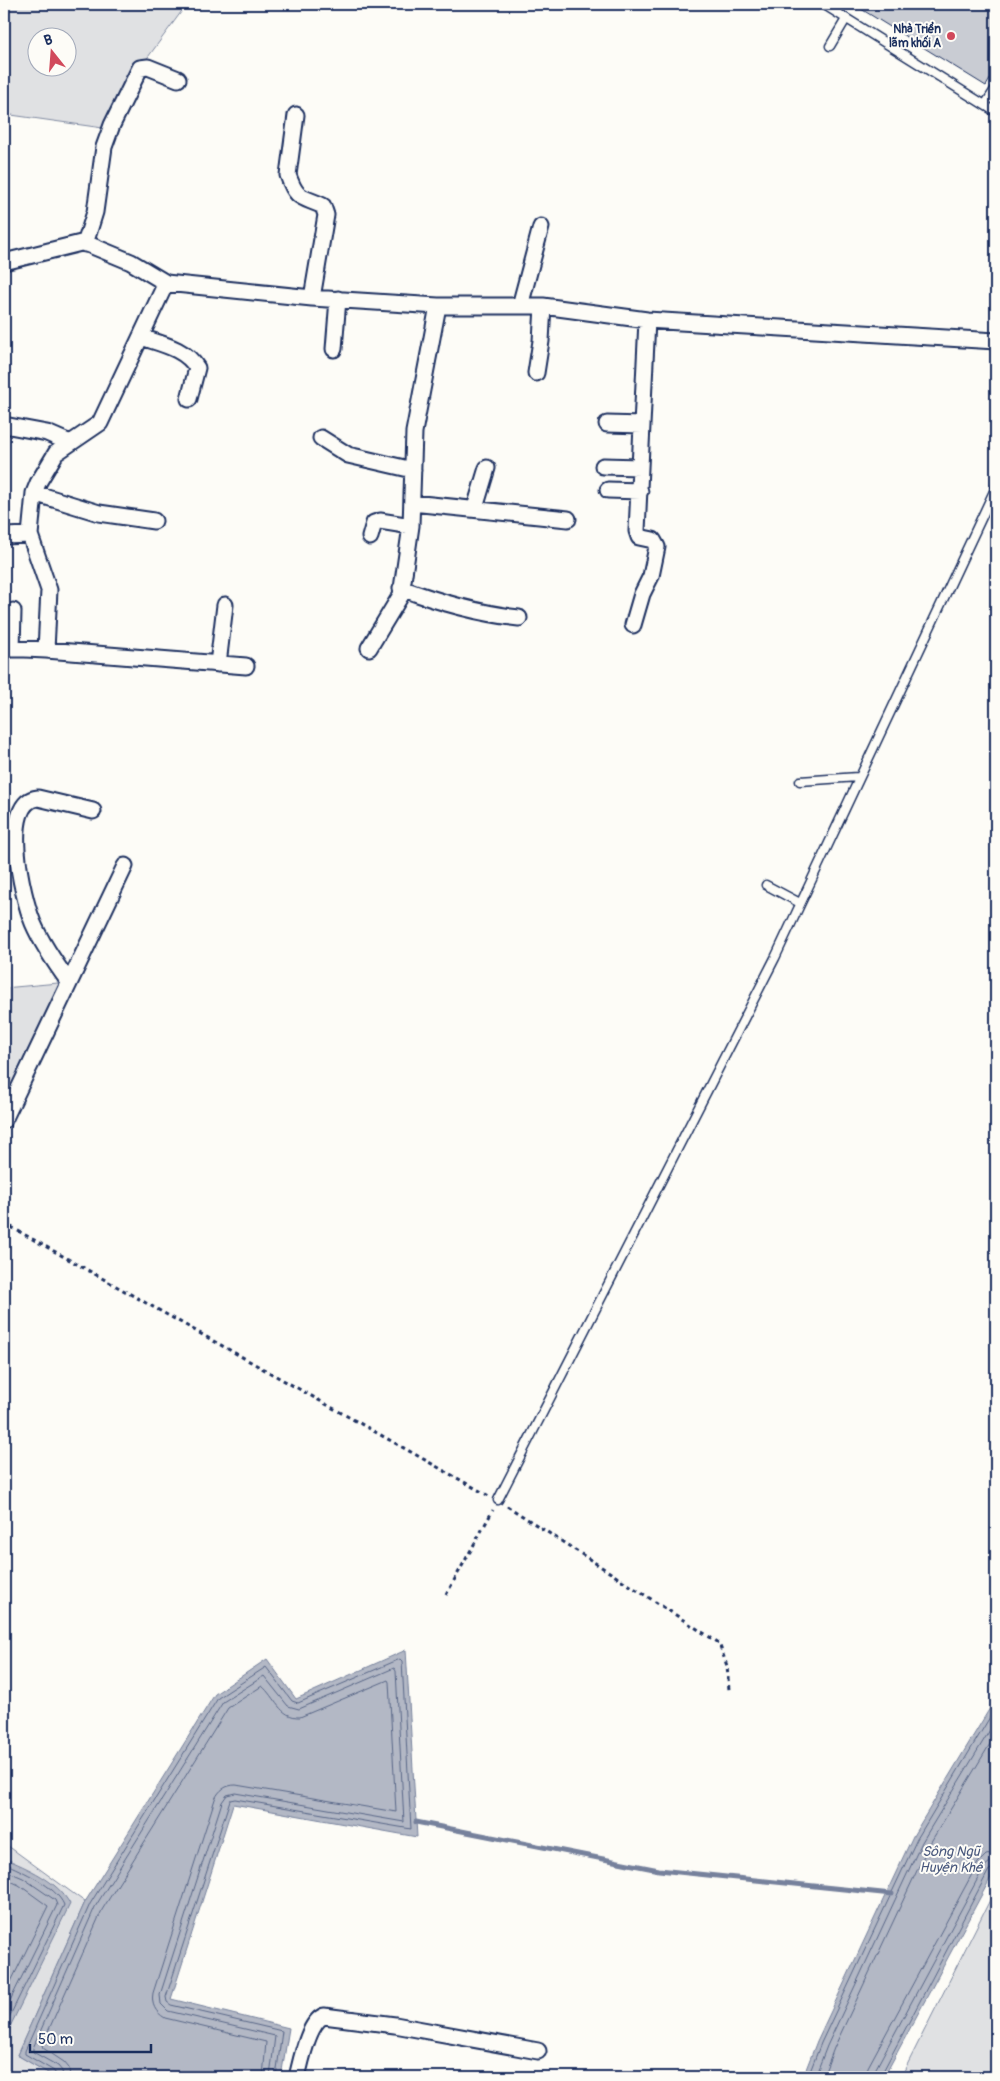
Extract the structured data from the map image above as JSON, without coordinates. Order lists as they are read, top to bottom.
{
  "water": ["Sông Ngũ Huyện Khê"],
  "places": ["Nhà Triển lãm khối A"],
  "scale_bar": "50 m",
  "north": "top"
}
